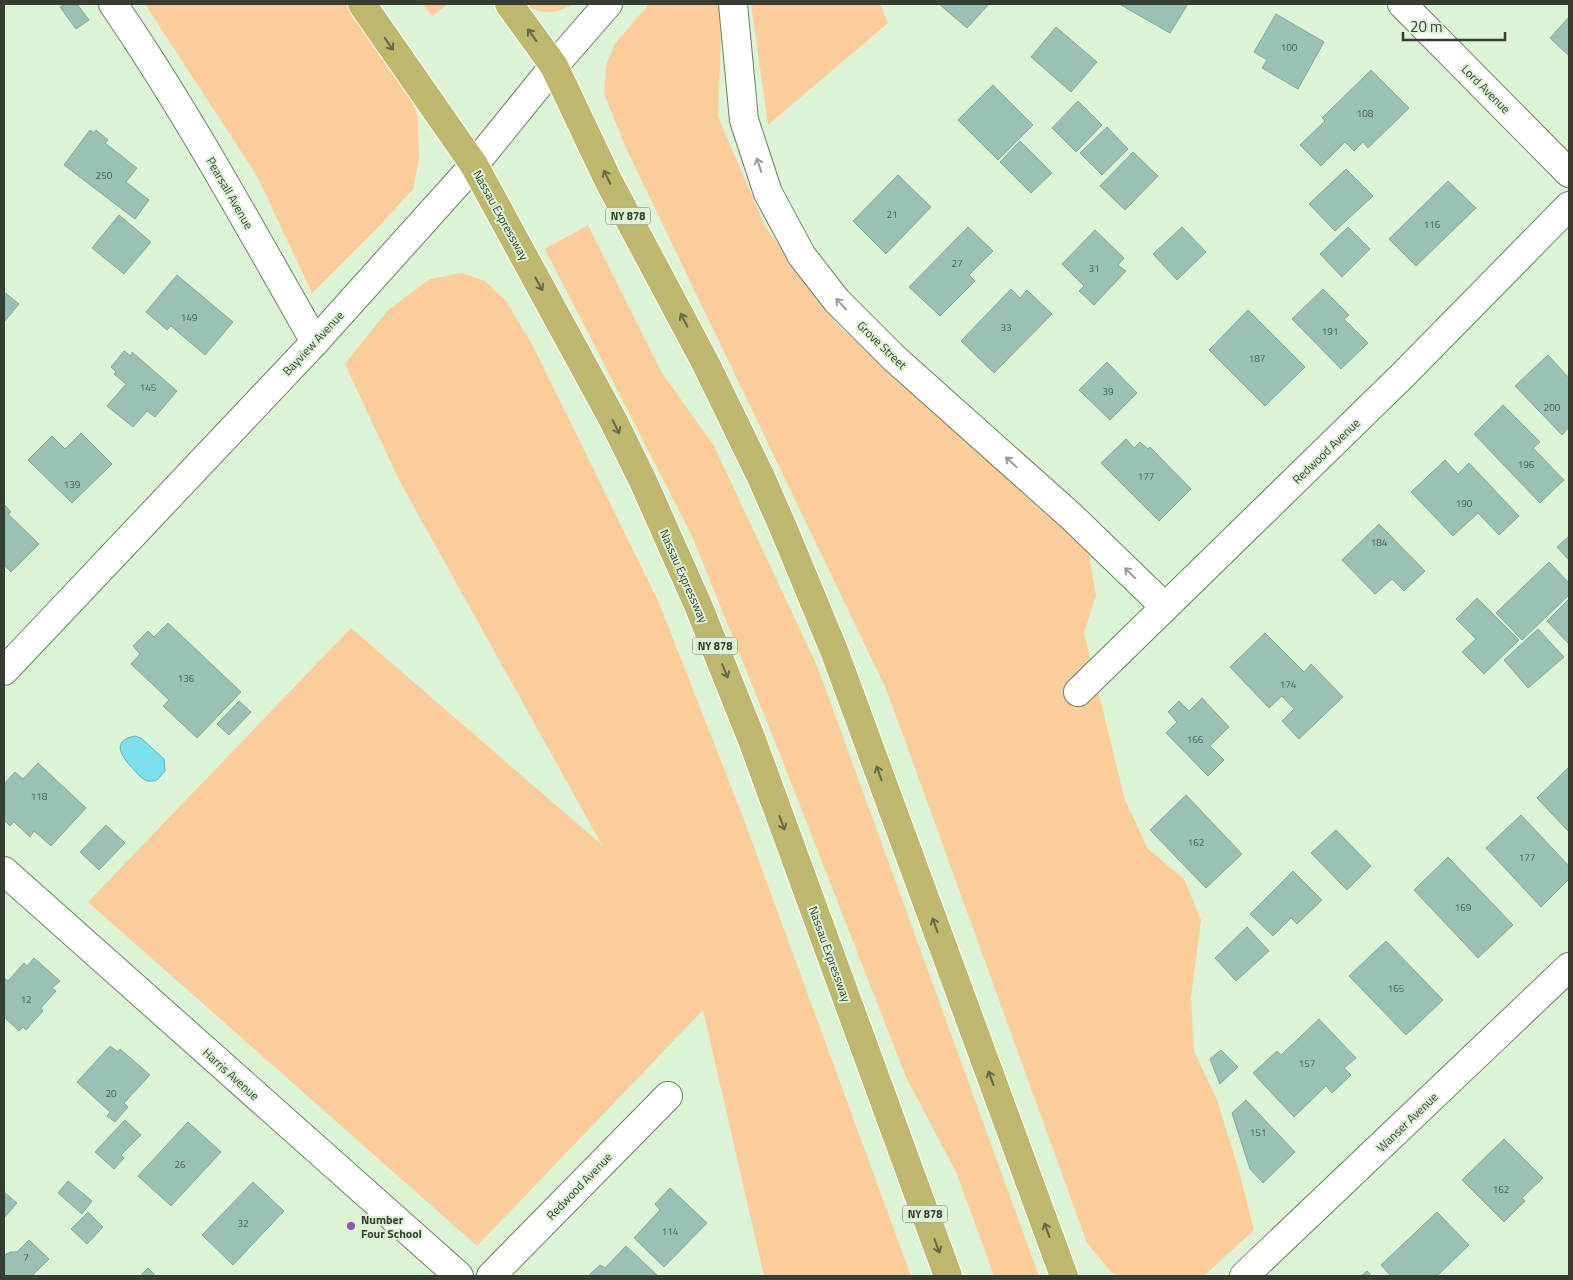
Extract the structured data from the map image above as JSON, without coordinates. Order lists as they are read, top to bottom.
{
  "streets": {
    "highway": ["Nassau Expressway", "NY 878"],
    "street": [
      "Lord Avenue",
      "Pearsall Avenue",
      "Bayview Avenue",
      "Grove Street",
      "Redwood Avenue",
      "Harris Avenue",
      "Wanser Avenue"
    ]
  },
  "crossings": [
    ["Pearsall Avenue", "Bayview Avenue"],
    ["Nassau Expressway", "Bayview Avenue"],
    ["NY 878", "Bayview Avenue"],
    ["Grove Street", "Redwood Avenue"]
  ],
  "one_way": ["Grove Street"],
  "places": ["Number Four School"],
  "house_numbers": [
    "100",
    "108",
    "250",
    "21",
    "116",
    "27",
    "31",
    "149",
    "33",
    "191",
    "187",
    "145",
    "39",
    "200",
    "196",
    "177",
    "139",
    "190",
    "184",
    "136",
    "174",
    "166",
    "118",
    "162",
    "177",
    "169",
    "165",
    "12",
    "157",
    "20",
    "151",
    "26",
    "162",
    "32",
    "114",
    "7"
  ],
  "scale_bar": "20 m"
}
